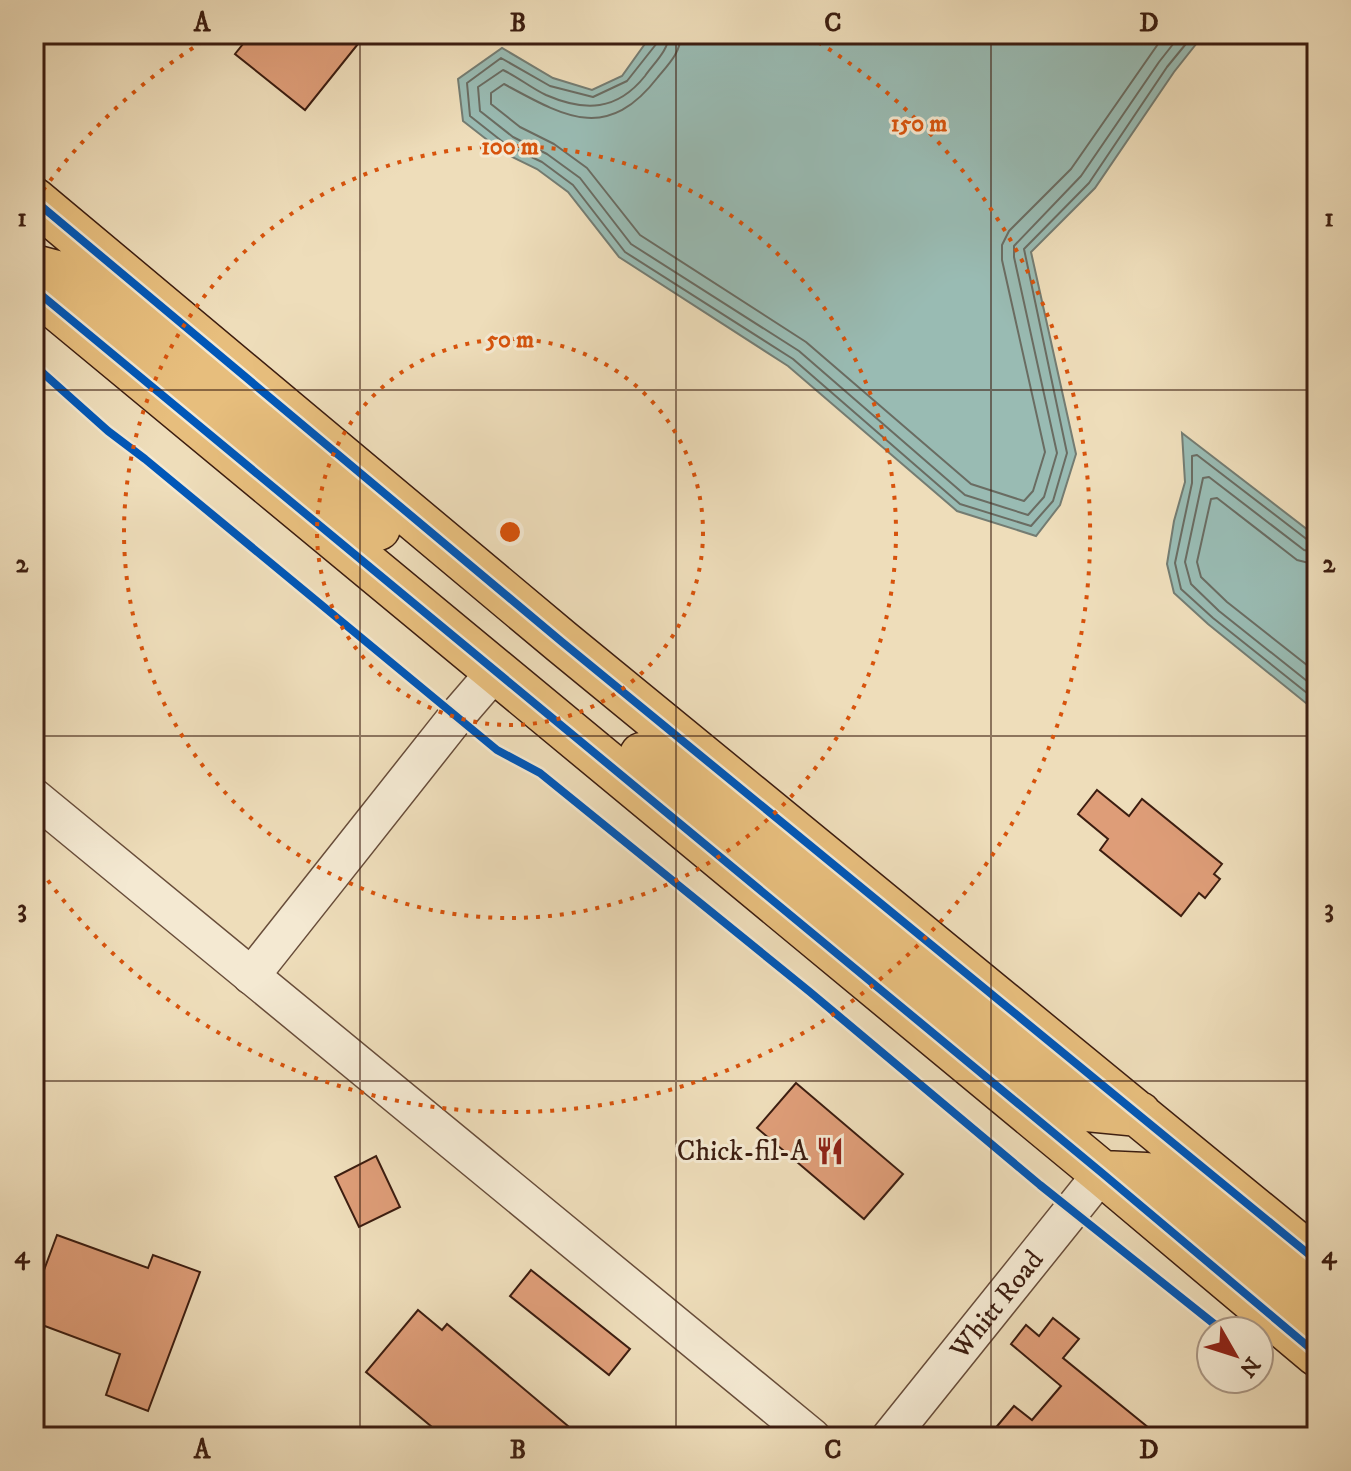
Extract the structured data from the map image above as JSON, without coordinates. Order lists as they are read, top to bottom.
{
  "streets": {
    "street": ["Whitt Road"]
  },
  "places": {
    "restaurant": ["Chick-fil-A"]
  },
  "north": "bottom right",
  "grid": {
    "columns": [
      "A",
      "B",
      "C",
      "D"
    ],
    "rows": [
      "1",
      "2",
      "3",
      "4"
    ]
  },
  "rings": ["150 m", "100 m", "50 m"]
}
